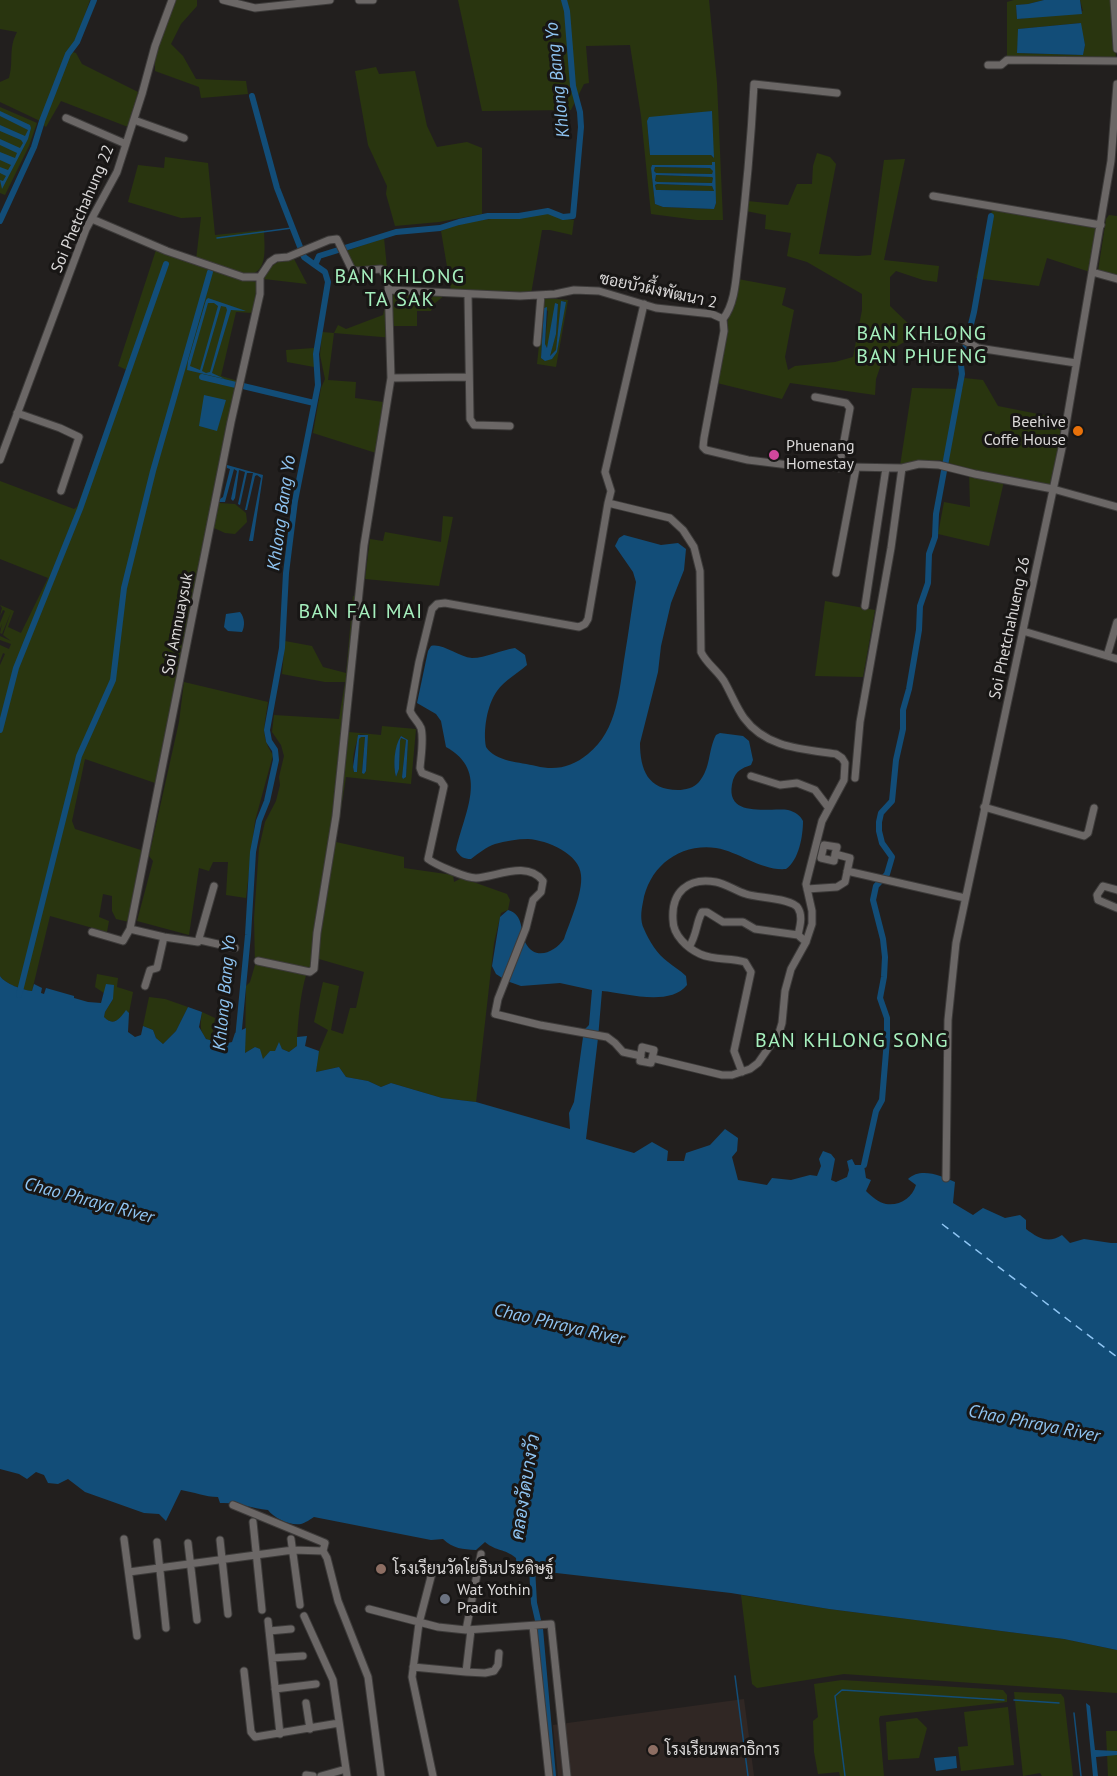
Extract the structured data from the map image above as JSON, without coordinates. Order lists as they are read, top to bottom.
{
  "streets": {
    "street": [
      "Soi Phetchahung 22",
      "ซอยบัวผึ้งพัฒนา 2",
      "Soi Amnuaysuk",
      "Soi Phetchahueng 26"
    ]
  },
  "crossings": [
    ["ซอยบัวผึ้งพัฒนา 2", "Soi Phetchahueng 26"]
  ],
  "districts": [
    "BAN KHLONG TA SAK",
    "BAN KHLONG BAN PHUENG",
    "BAN FAI MAI",
    "BAN KHLONG SONG"
  ],
  "water": ["Khlong Bang Yo", "Chao Phraya River", "คลองวัดบางวัว"],
  "places": [
    "Beehive Coffe House",
    "Phuenang Homestay",
    "โรงเรียนวัดโยธินประดิษฐ์",
    "Wat Yothin Pradit",
    "โรงเรียนพลาธิการ"
  ]
}
